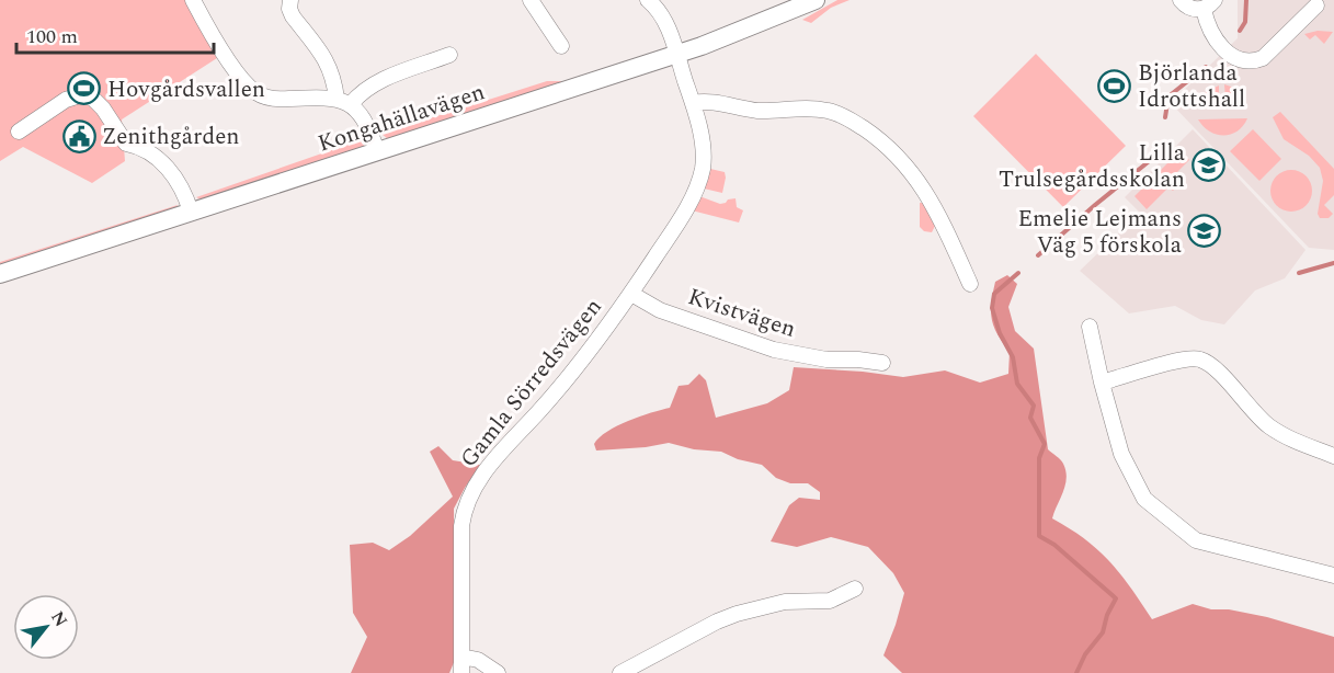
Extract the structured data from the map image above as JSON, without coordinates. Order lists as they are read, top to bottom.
{
  "streets": {
    "street": ["Kongahällavägen", "Kvistvägen", "Gamla Sörredsvägen"]
  },
  "crossings": [
    ["Kongahällavägen", "Gamla Sörredsvägen"],
    ["Kvistvägen", "Gamla Sörredsvägen"]
  ],
  "places": {
    "sports": ["Björlanda Idrottshall", "Hovgårdsvallen"],
    "public building": ["Zenithgården"],
    "school or university": ["Lilla Trulsegårdsskolan", "Emelie Lejmans Väg 5 förskola"]
  },
  "scale_bar": "100 m",
  "north": "top right"
}
